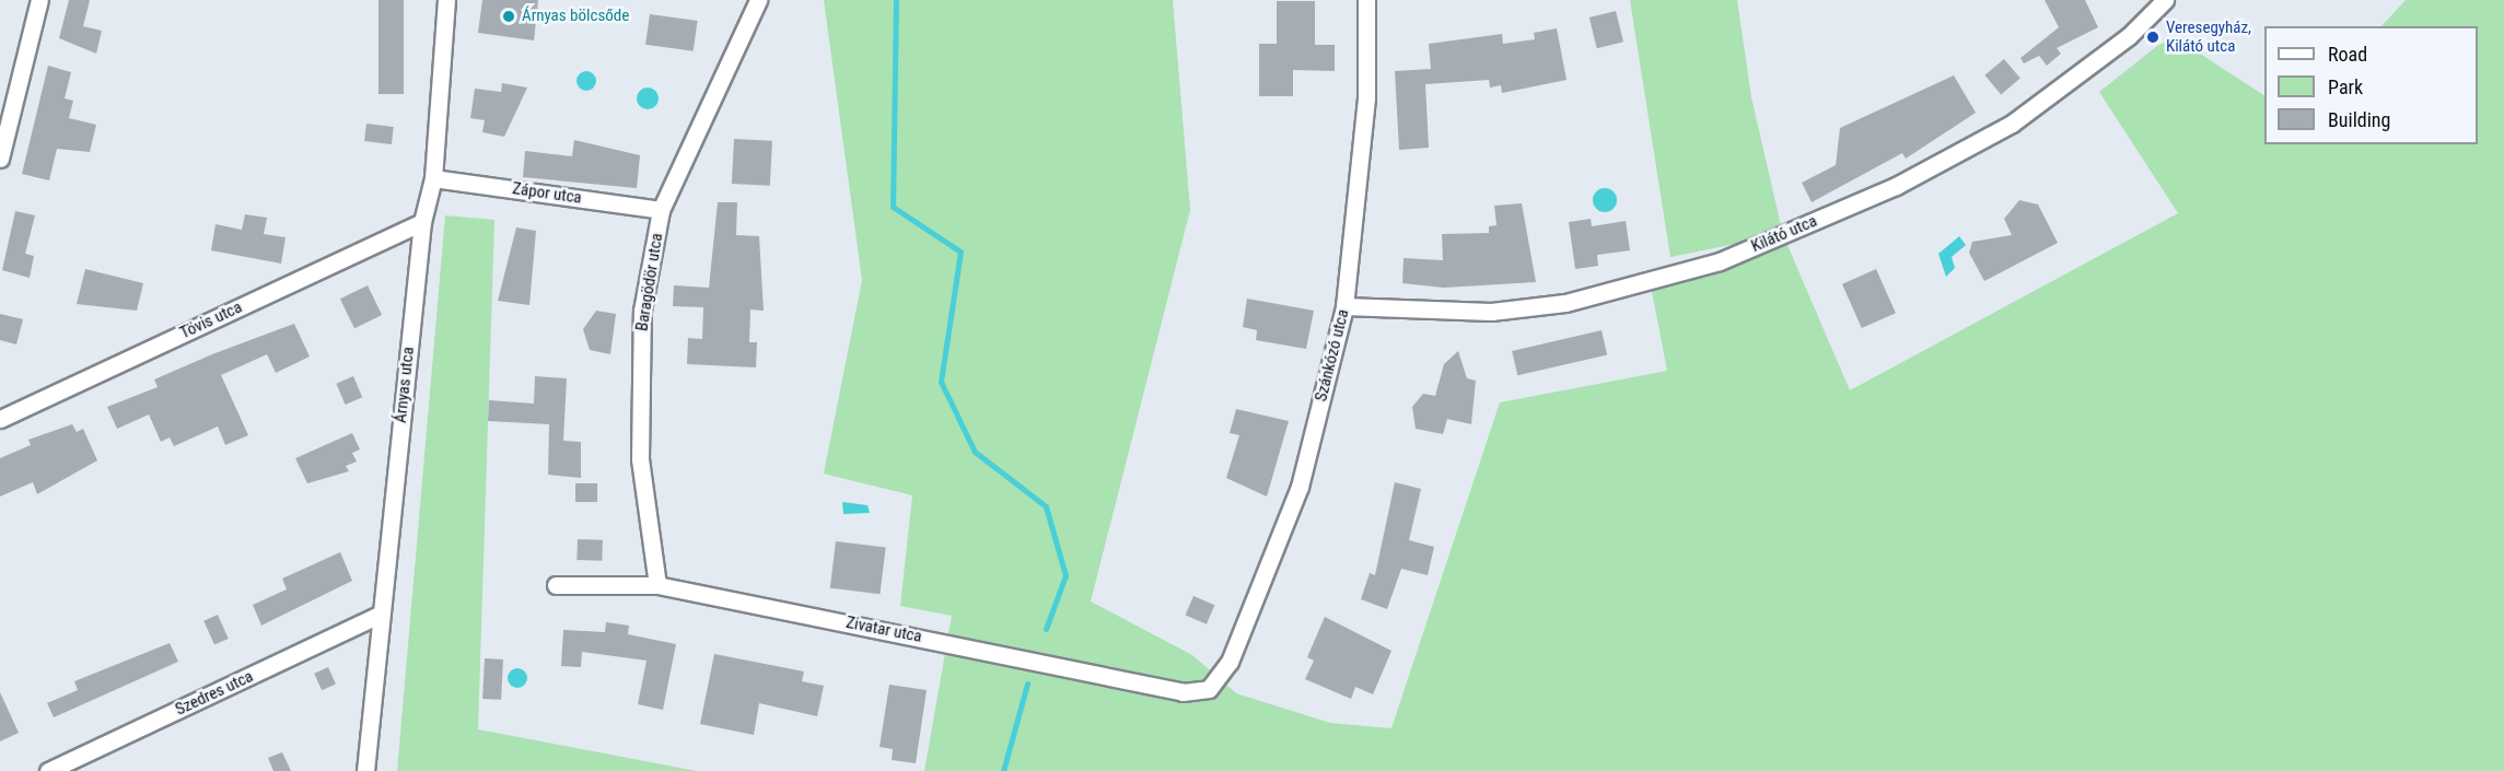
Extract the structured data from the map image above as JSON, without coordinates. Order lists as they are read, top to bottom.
{
  "streets": {
    "street": [
      "Zápor utca",
      "Kilátó utca",
      "Baragödör utca",
      "Tövis utca",
      "Szánkózó utca",
      "Árnyas utca",
      "Zivatar utca",
      "Szedres utca"
    ]
  },
  "crossings": [
    ["Zápor utca", "Baragödör utca"],
    ["Zápor utca", "Árnyas utca"],
    ["Kilátó utca", "Szánkózó utca"],
    ["Baragödör utca", "Zivatar utca"],
    ["Tövis utca", "Árnyas utca"],
    ["Szánkózó utca", "Zivatar utca"],
    ["Árnyas utca", "Szedres utca"]
  ],
  "places": ["Árnyas bölcsőde", "Veresegyház, Kilátó utca"],
  "legend": ["Road", "Park", "Building"]
}
